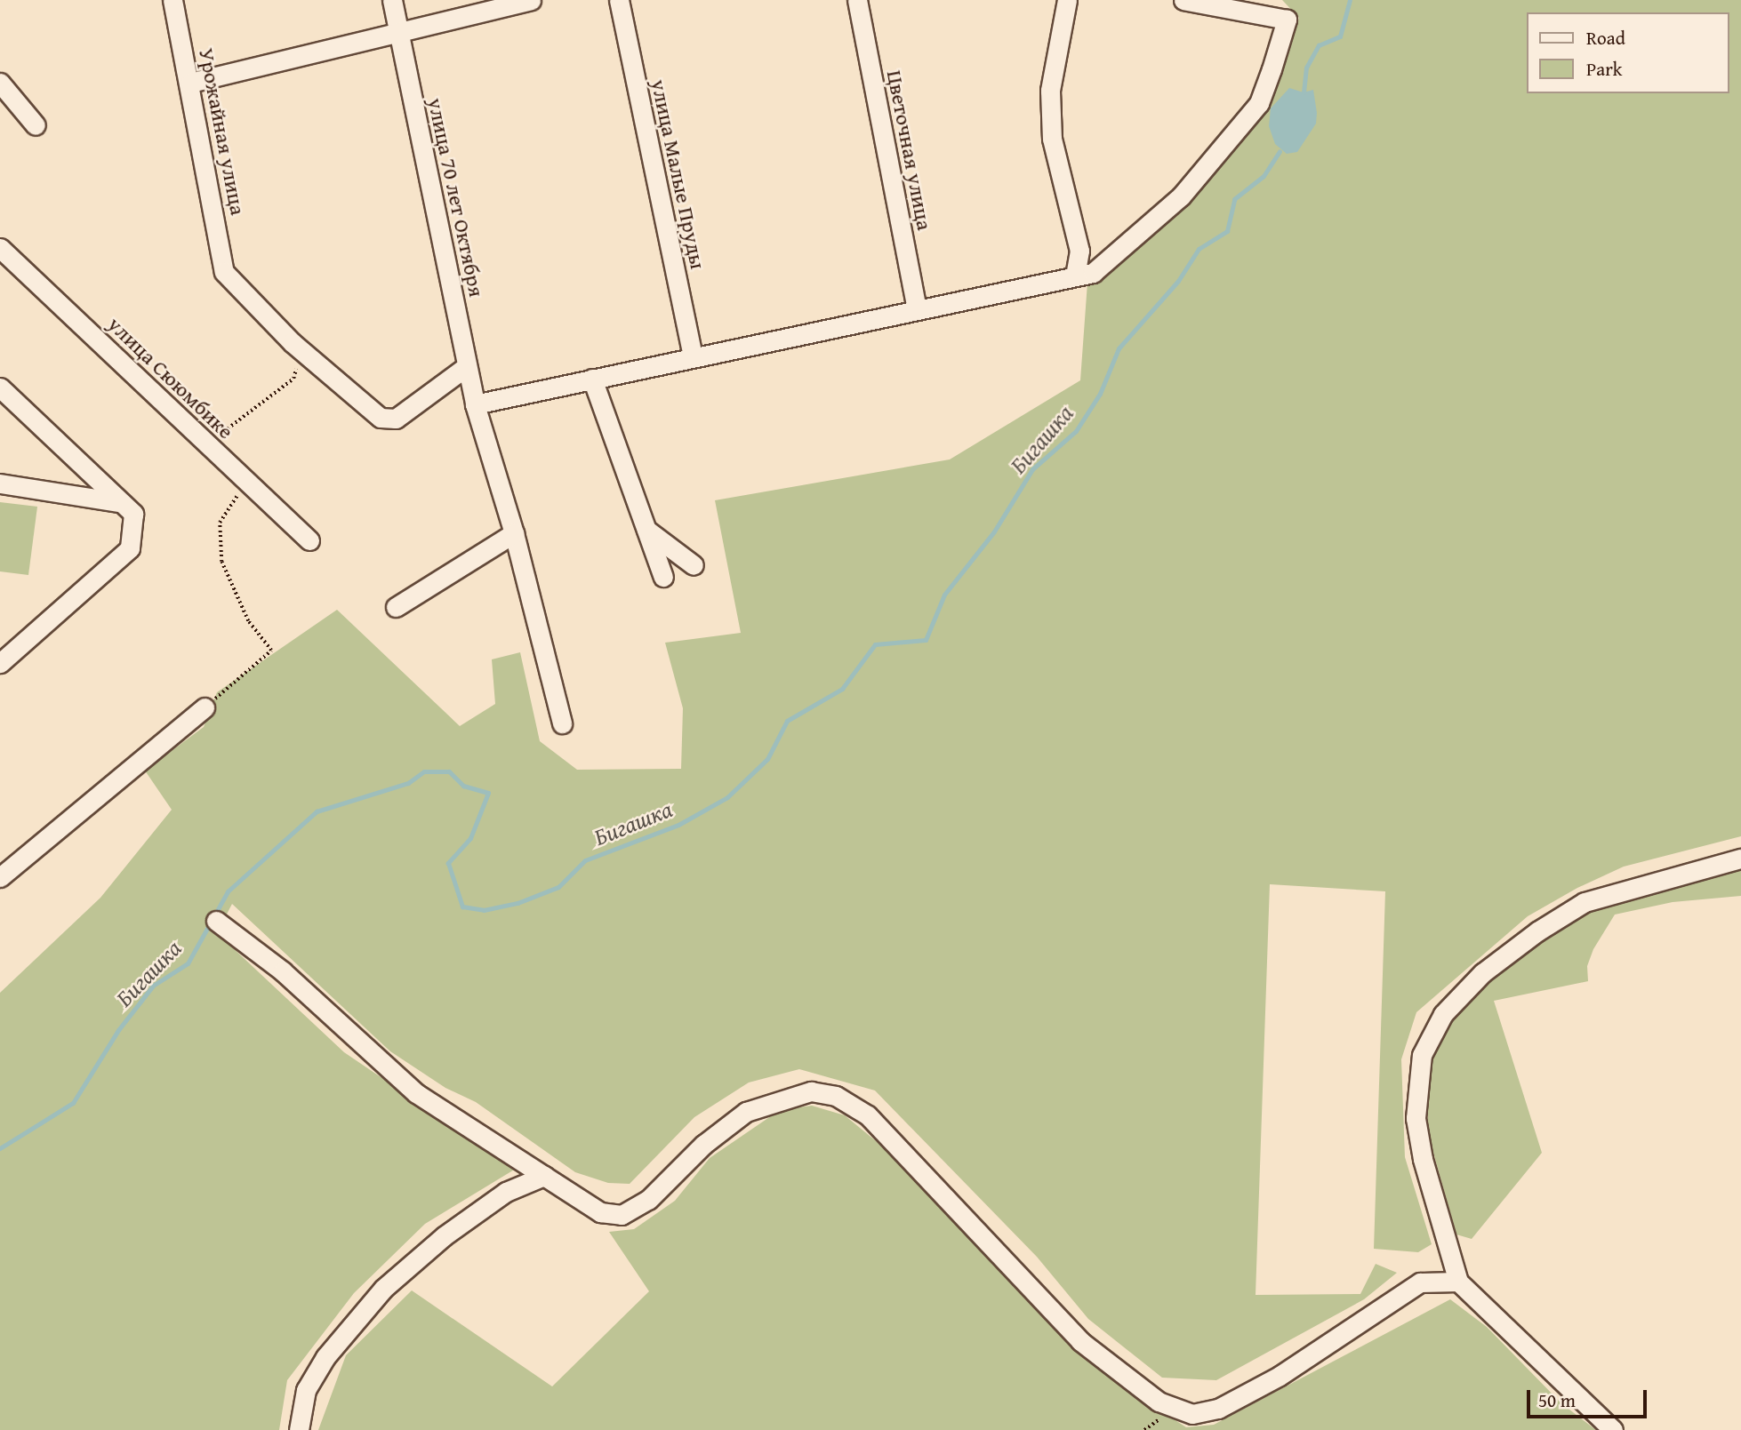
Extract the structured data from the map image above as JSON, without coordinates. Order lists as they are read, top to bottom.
{
  "streets": {
    "street": [
      "Урожайная улица",
      "Цветочная улица",
      "улица Малые Пруды",
      "улица 70 лет Октября",
      "улица Сююмбике"
    ]
  },
  "water": ["Бигашка"],
  "legend": ["Road", "Park"],
  "scale_bar": "50 m"
}
